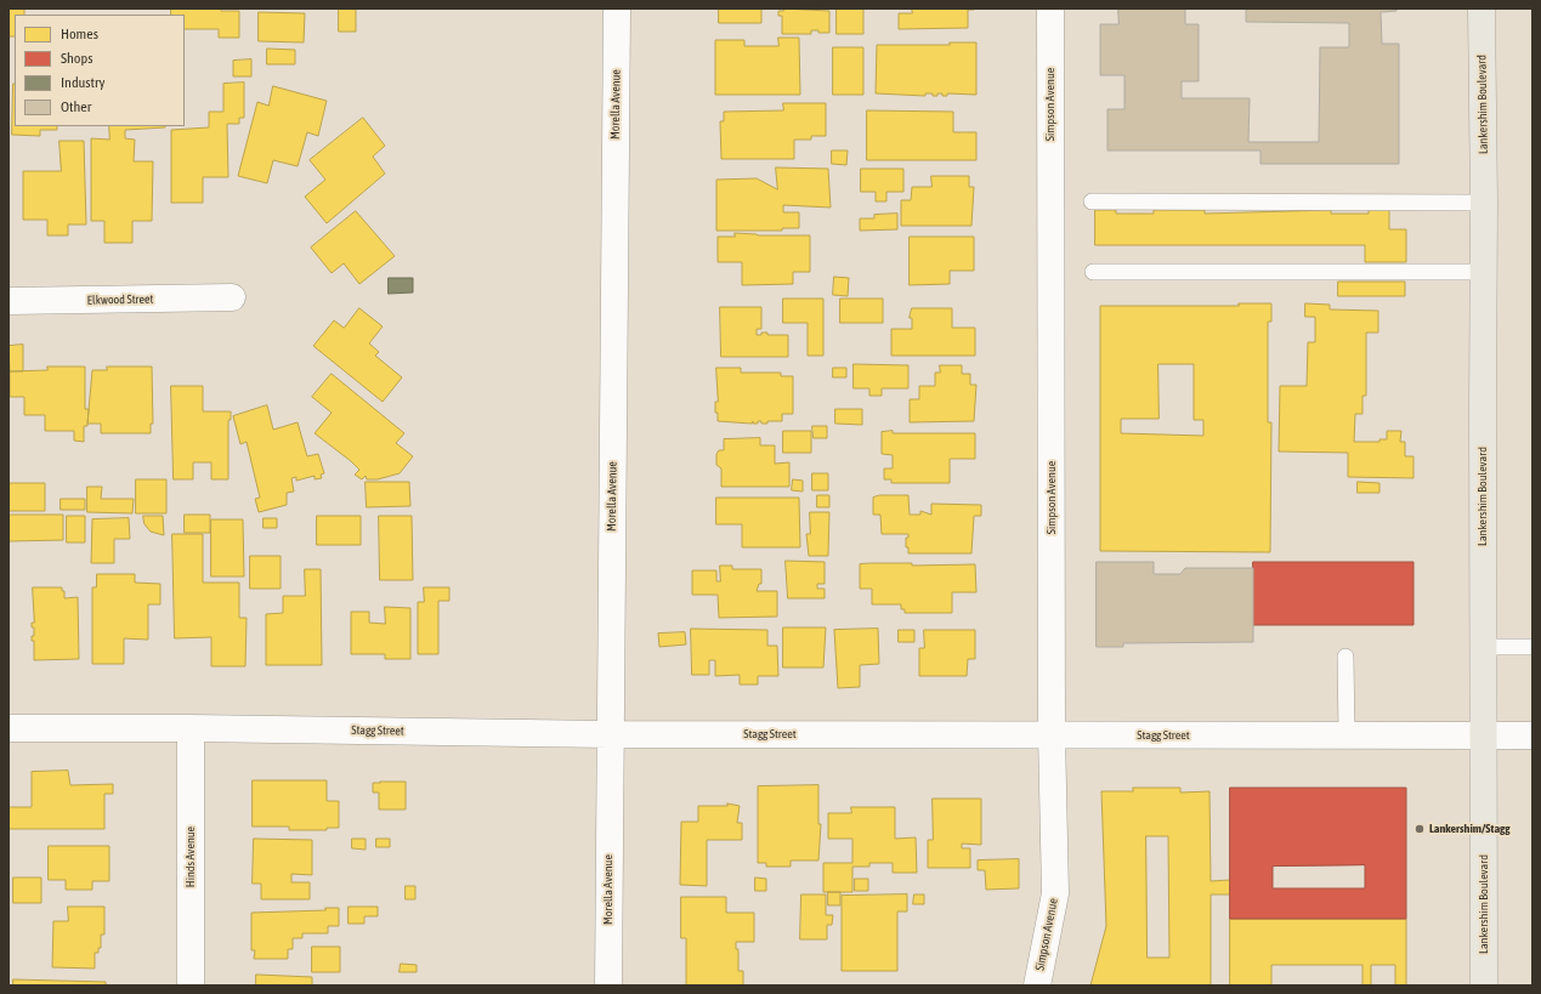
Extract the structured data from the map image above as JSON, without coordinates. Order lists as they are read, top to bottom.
{
  "streets": {
    "main road": ["Lankershim Boulevard"],
    "street": [
      "Morella Avenue",
      "Simpson Avenue",
      "Elkwood Street",
      "Stagg Street",
      "Hinds Avenue"
    ]
  },
  "crossings": [
    ["Morella Avenue", "Stagg Street"],
    ["Simpson Avenue", "Stagg Street"],
    ["Lankershim Boulevard", "Stagg Street"],
    ["Stagg Street", "Hinds Avenue"]
  ],
  "places": ["Lankershim/Stagg"],
  "legend": [
    "Homes",
    "Shops",
    "Industry",
    "Other"
  ]
}
